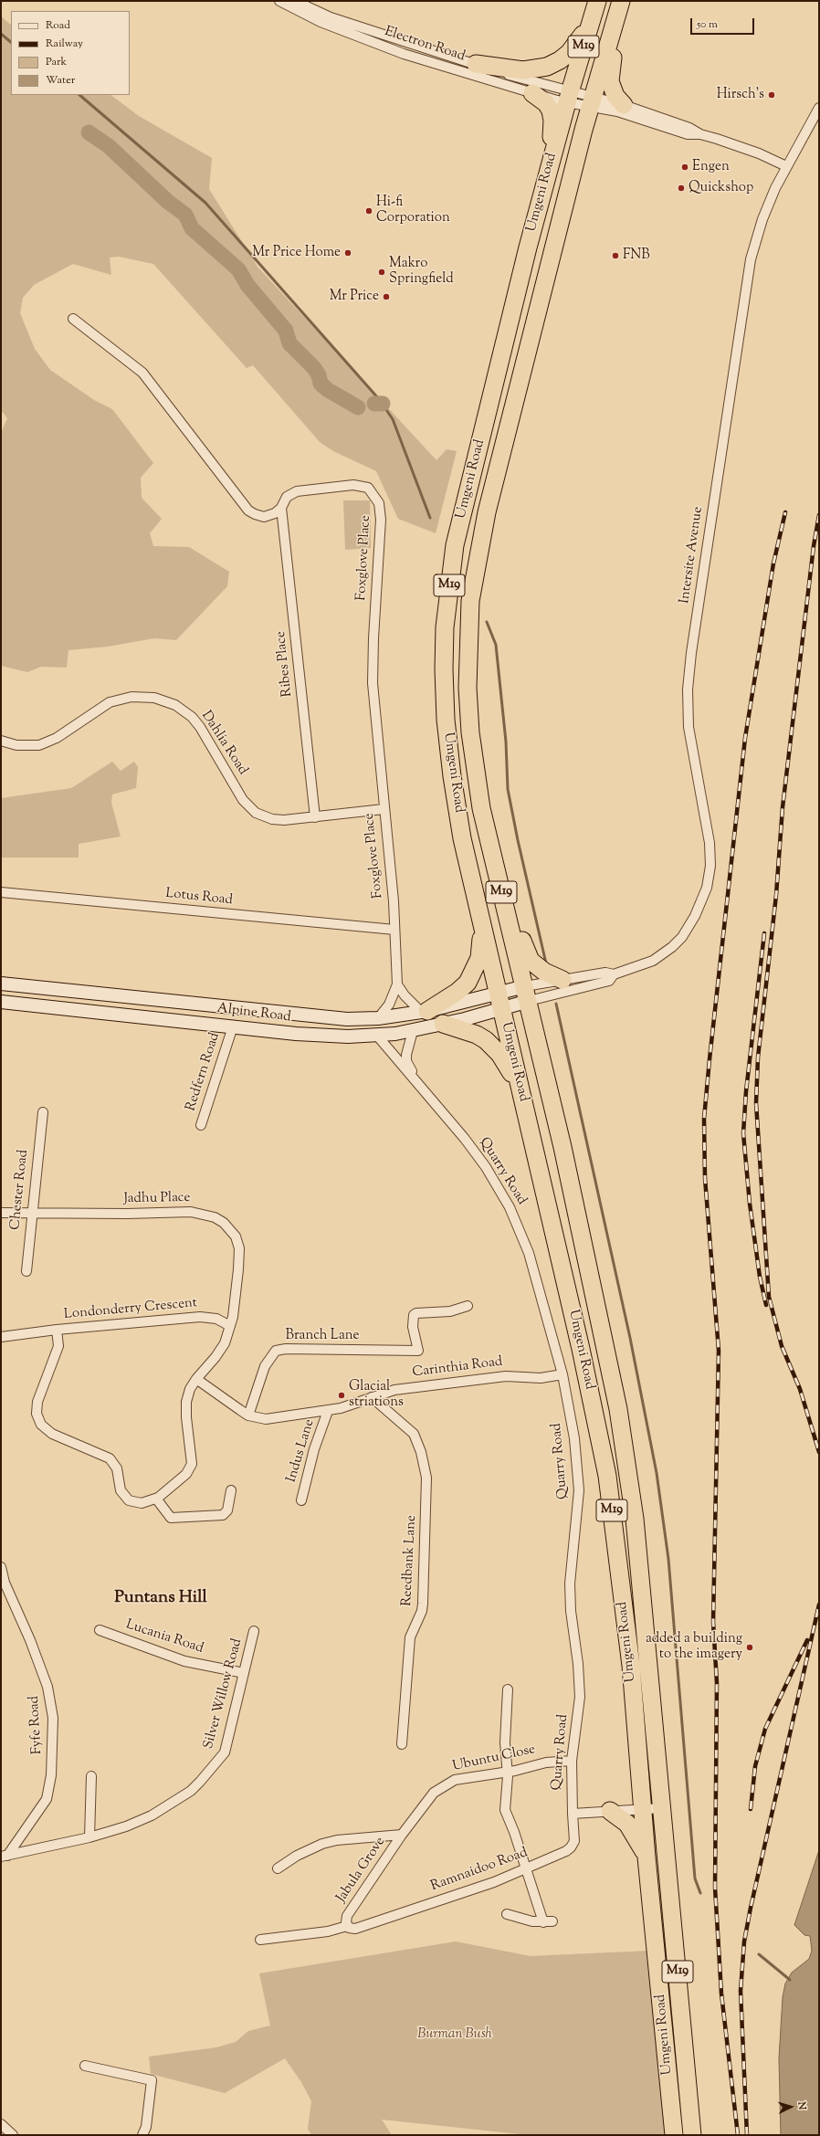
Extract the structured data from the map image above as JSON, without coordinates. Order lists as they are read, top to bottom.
{
  "streets": {
    "highway": ["M19", "Umgeni Road"],
    "main road": ["Alpine Road"],
    "street": [
      "Electron Road",
      "Intersite Avenue",
      "Foxglove Place",
      "Ribes Place",
      "Dahlia Road",
      "Lotus Road",
      "Redfern Road",
      "Quarry Road",
      "Chester Road",
      "Jadhu Place",
      "Londonderry Crescent",
      "Branch Lane",
      "Carinthia Road",
      "Indus Lane",
      "Reedbank Lane",
      "Lucania Road",
      "Silver Willow Road",
      "Fyfe Road",
      "Ubuntu Close",
      "Jabula Grove",
      "Ramnaidoo Road"
    ]
  },
  "crossings": [
    ["Electron Road", "Umgeni Road"],
    ["Umgeni Road", "Intersite Avenue"],
    ["Umgeni Road", "Alpine Road"],
    ["Foxglove Place", "Ribes Place"],
    ["Foxglove Place", "Dahlia Road"],
    ["Foxglove Place", "Lotus Road"],
    ["Foxglove Place", "Alpine Road"],
    ["Ribes Place", "Dahlia Road"],
    ["Alpine Road", "Redfern Road"],
    ["Alpine Road", "Quarry Road"],
    ["Quarry Road", "Carinthia Road"],
    ["Quarry Road", "Ubuntu Close"],
    ["Quarry Road", "Ramnaidoo Road"],
    ["Chester Road", "Jadhu Place"],
    ["Jadhu Place", "Londonderry Crescent"],
    ["Londonderry Crescent", "Carinthia Road"],
    ["Branch Lane", "Carinthia Road"],
    ["Carinthia Road", "Indus Lane"],
    ["Carinthia Road", "Reedbank Lane"],
    ["Lucania Road", "Silver Willow Road"],
    ["Silver Willow Road", "Fyfe Road"],
    ["Ubuntu Close", "Jabula Grove"],
    ["Jabula Grove", "Ramnaidoo Road"]
  ],
  "districts": ["Puntans Hill"],
  "parks": ["Burman Bush"],
  "places": [
    "Hirsch's",
    "Engen",
    "Quickshop",
    "Hi-fi Corporation",
    "Mr Price Home",
    "FNB",
    "Makro Springfield",
    "Mr Price",
    "Glacial striations",
    "added a building to the imagery"
  ],
  "legend": [
    "Road",
    "Railway",
    "Park",
    "Water"
  ],
  "scale_bar": "50 m",
  "north": "right"
}
